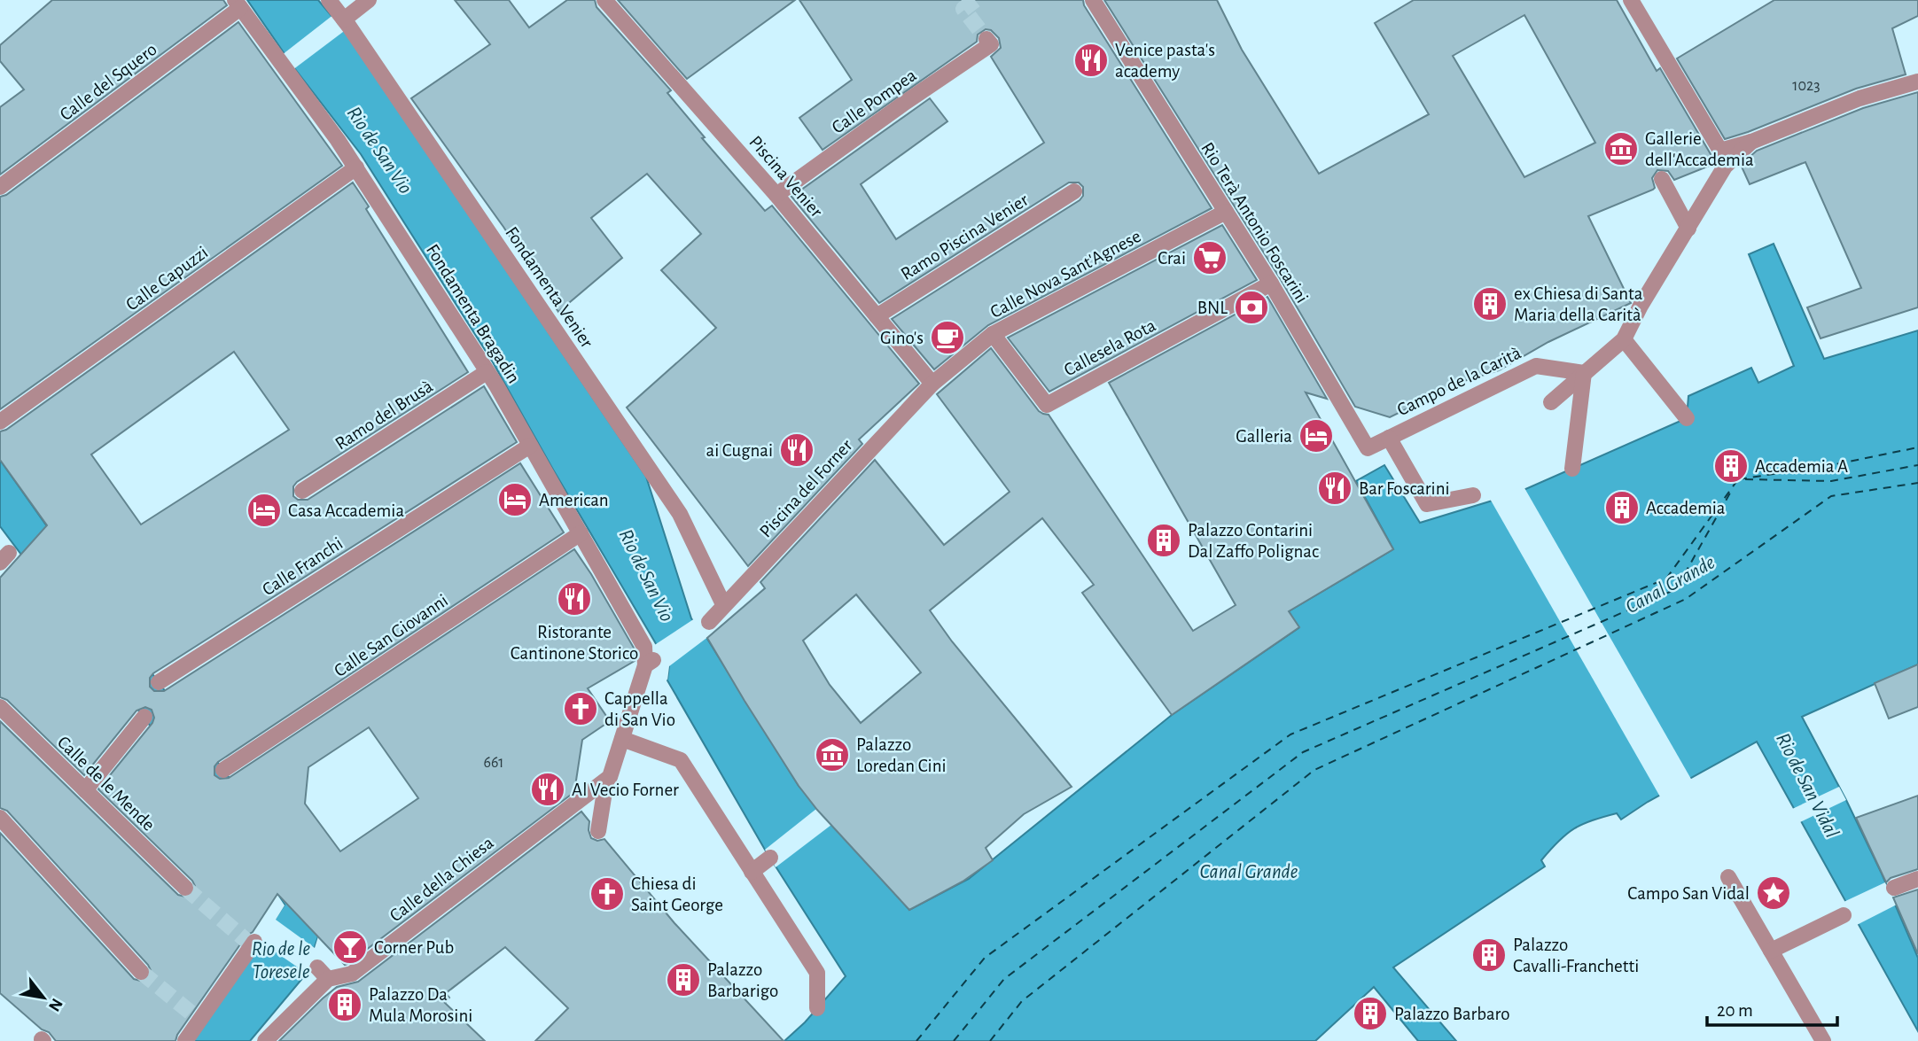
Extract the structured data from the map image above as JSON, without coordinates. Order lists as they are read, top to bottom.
{
  "streets": {
    "street": [
      "Calle del Squero",
      "Calle Pompea",
      "Piscina Venier",
      "Rio Terà Antonio Foscarini",
      "Ramo Piscina Venier",
      "Calle Nova Sant'Agnese",
      "Calle Capuzzi",
      "Fondamenta Venier",
      "Fondamenta Bragadin",
      "Callesela Rota",
      "Campo de la Carità",
      "Ramo del Brusà",
      "Piscina del Forner",
      "Calle Franchi",
      "Calle San Giovanni",
      "Calle de le Mende",
      "Calle della Chiesa"
    ]
  },
  "crossings": [
    ["Calle del Squero", "Fondamenta Bragadin"],
    ["Calle Pompea", "Piscina Venier"],
    ["Piscina Venier", "Ramo Piscina Venier"],
    ["Piscina Venier", "Calle Nova Sant'Agnese"],
    ["Piscina Venier", "Piscina del Forner"],
    ["Rio Terà Antonio Foscarini", "Calle Nova Sant'Agnese"],
    ["Rio Terà Antonio Foscarini", "Callesela Rota"],
    ["Rio Terà Antonio Foscarini", "Campo de la Carità"],
    ["Calle Nova Sant'Agnese", "Callesela Rota"],
    ["Calle Nova Sant'Agnese", "Piscina del Forner"],
    ["Calle Capuzzi", "Fondamenta Bragadin"],
    ["Fondamenta Venier", "Piscina del Forner"],
    ["Fondamenta Bragadin", "Ramo del Brusà"],
    ["Fondamenta Bragadin", "Calle Franchi"],
    ["Fondamenta Bragadin", "Calle San Giovanni"]
  ],
  "water": [
    "Rio de San Vio",
    "Canal Grande",
    "Rio de San Vidal",
    "Rio de le Toresele"
  ],
  "places": {
    "restaurant": [
      "Venice pasta's academy",
      "ai Cugnai",
      "Bar Foscarini",
      "Ristorante Cantinone Storico",
      "Al Vecio Forner"
    ],
    "museum": ["Gallerie dell'Accademia", "Palazzo Loredan Cini"],
    "supermarket": ["Crai"],
    "building": [
      "ex Chiesa di Santa Maria della Carità",
      "Accademia A",
      "Accademia",
      "Palazzo Contarini Dal Zaffo Polignac",
      "Palazzo Cavalli-Franchetti",
      "Palazzo Barbarigo",
      "Palazzo Da Mula Morosini",
      "Palazzo Barbaro"
    ],
    "bank": ["BNL"],
    "cafe": ["Gino's"],
    "hotel": ["Galleria", "American", "Casa Accademia"],
    "church": ["Cappella di San Vio", "Chiesa di Saint George"],
    "place": ["Campo San Vidal"],
    "bar": ["Corner Pub"]
  },
  "house_numbers": ["1023", "661"],
  "scale_bar": "20 m",
  "north": "bottom right"
}
